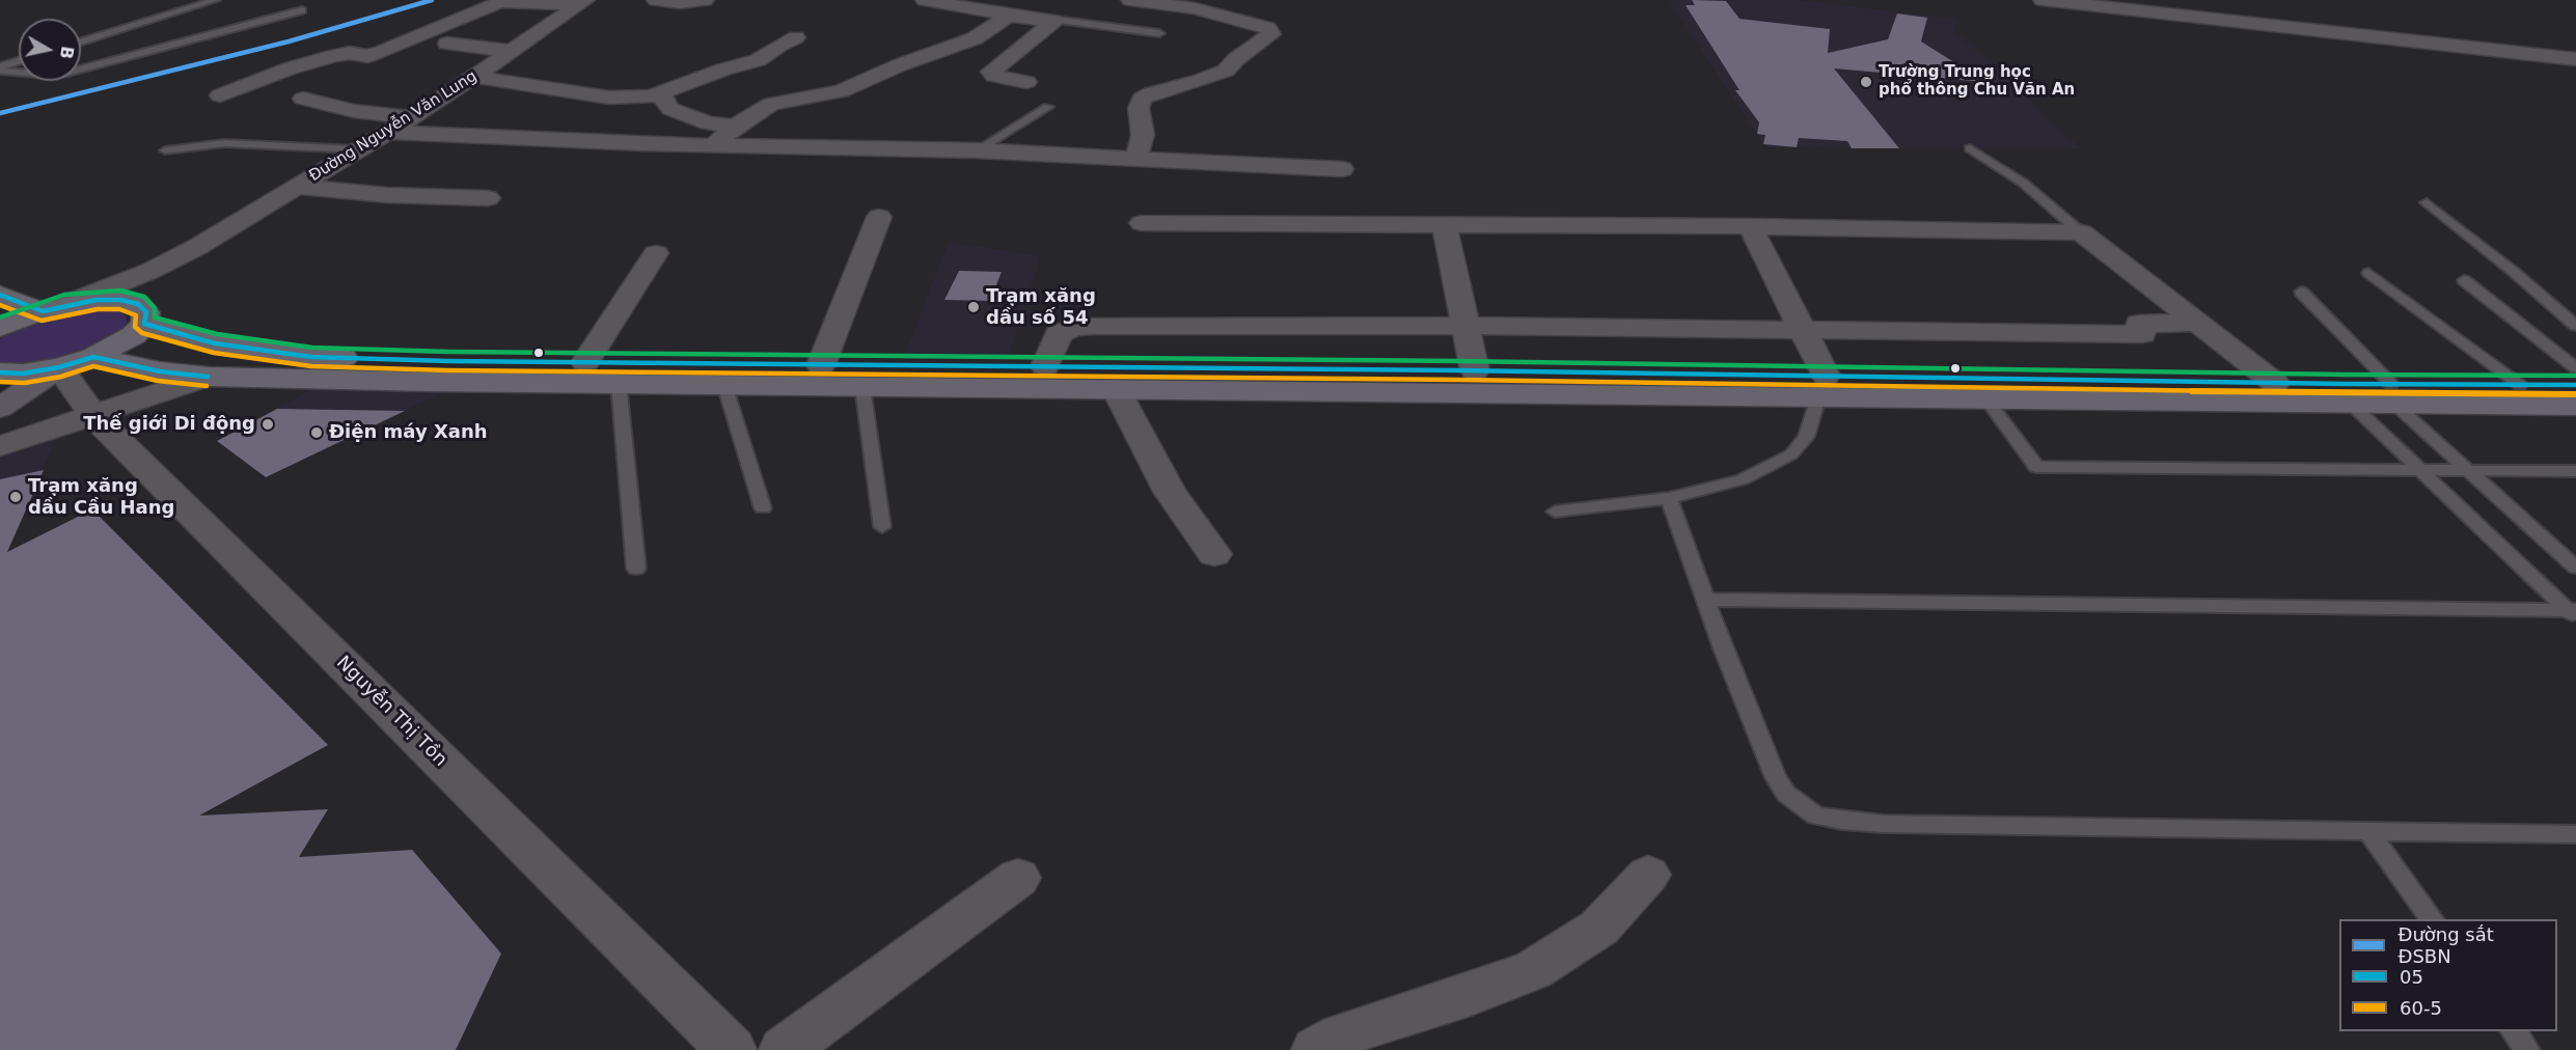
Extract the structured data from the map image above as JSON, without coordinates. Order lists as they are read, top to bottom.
{
  "streets": {
    "street": ["Đường Nguyễn Văn Lung", "Nguyễn Thị Tồn"]
  },
  "places": [
    "Trường Trung học phổ thông Chu Văn An",
    "Trạm xăng dầu số 54",
    "Thế giới Di động",
    "Điện máy Xanh",
    "Trạm xăng dầu Cầu Hang"
  ],
  "lines": ["rail line ĐSBN", "transit line 05", "transit line 60-5"],
  "legend": ["Đường sắt ĐSBN", "05", "60-5"],
  "north": "right"
}
